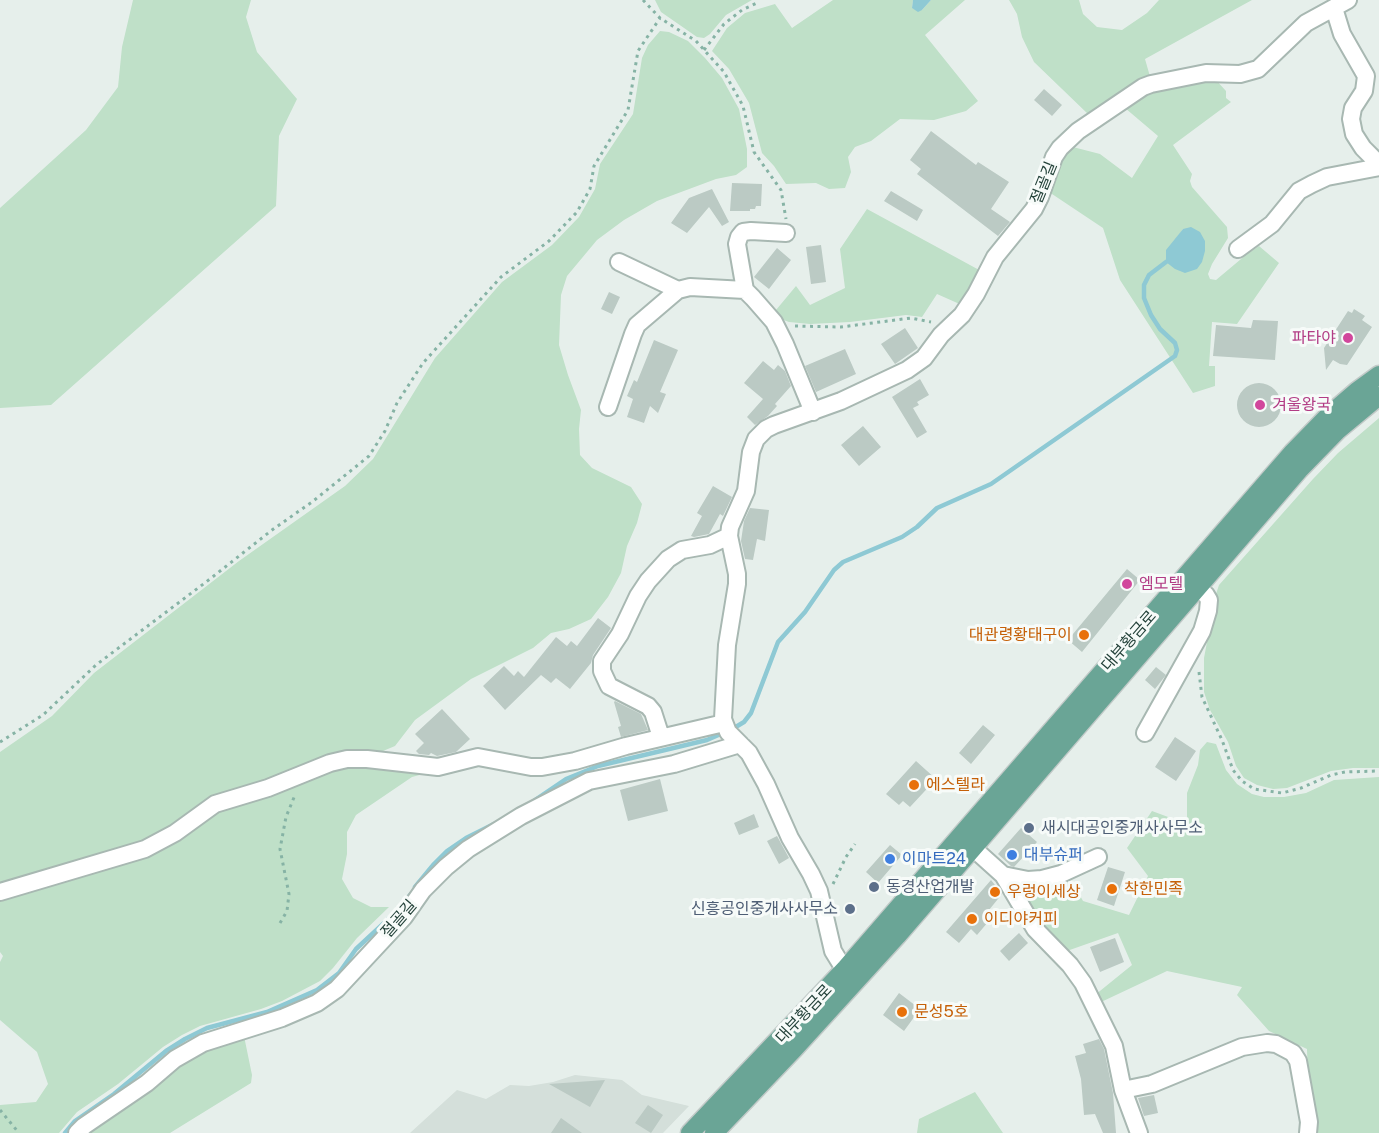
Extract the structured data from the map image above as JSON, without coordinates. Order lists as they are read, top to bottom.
{
  "streets": {
    "main road": ["대부황금로"],
    "lane": ["절골길"]
  },
  "places": [
    "파타야",
    "겨울왕국",
    "엠모텔",
    "대관령황태구이",
    "에스텔라",
    "새시대공인중개사사무소",
    "대부슈퍼",
    "이마트24",
    "동경산업개발",
    "착한민족",
    "우렁이세상",
    "신흥공인중개사사무소",
    "이디야커피",
    "문성5호"
  ]
}
